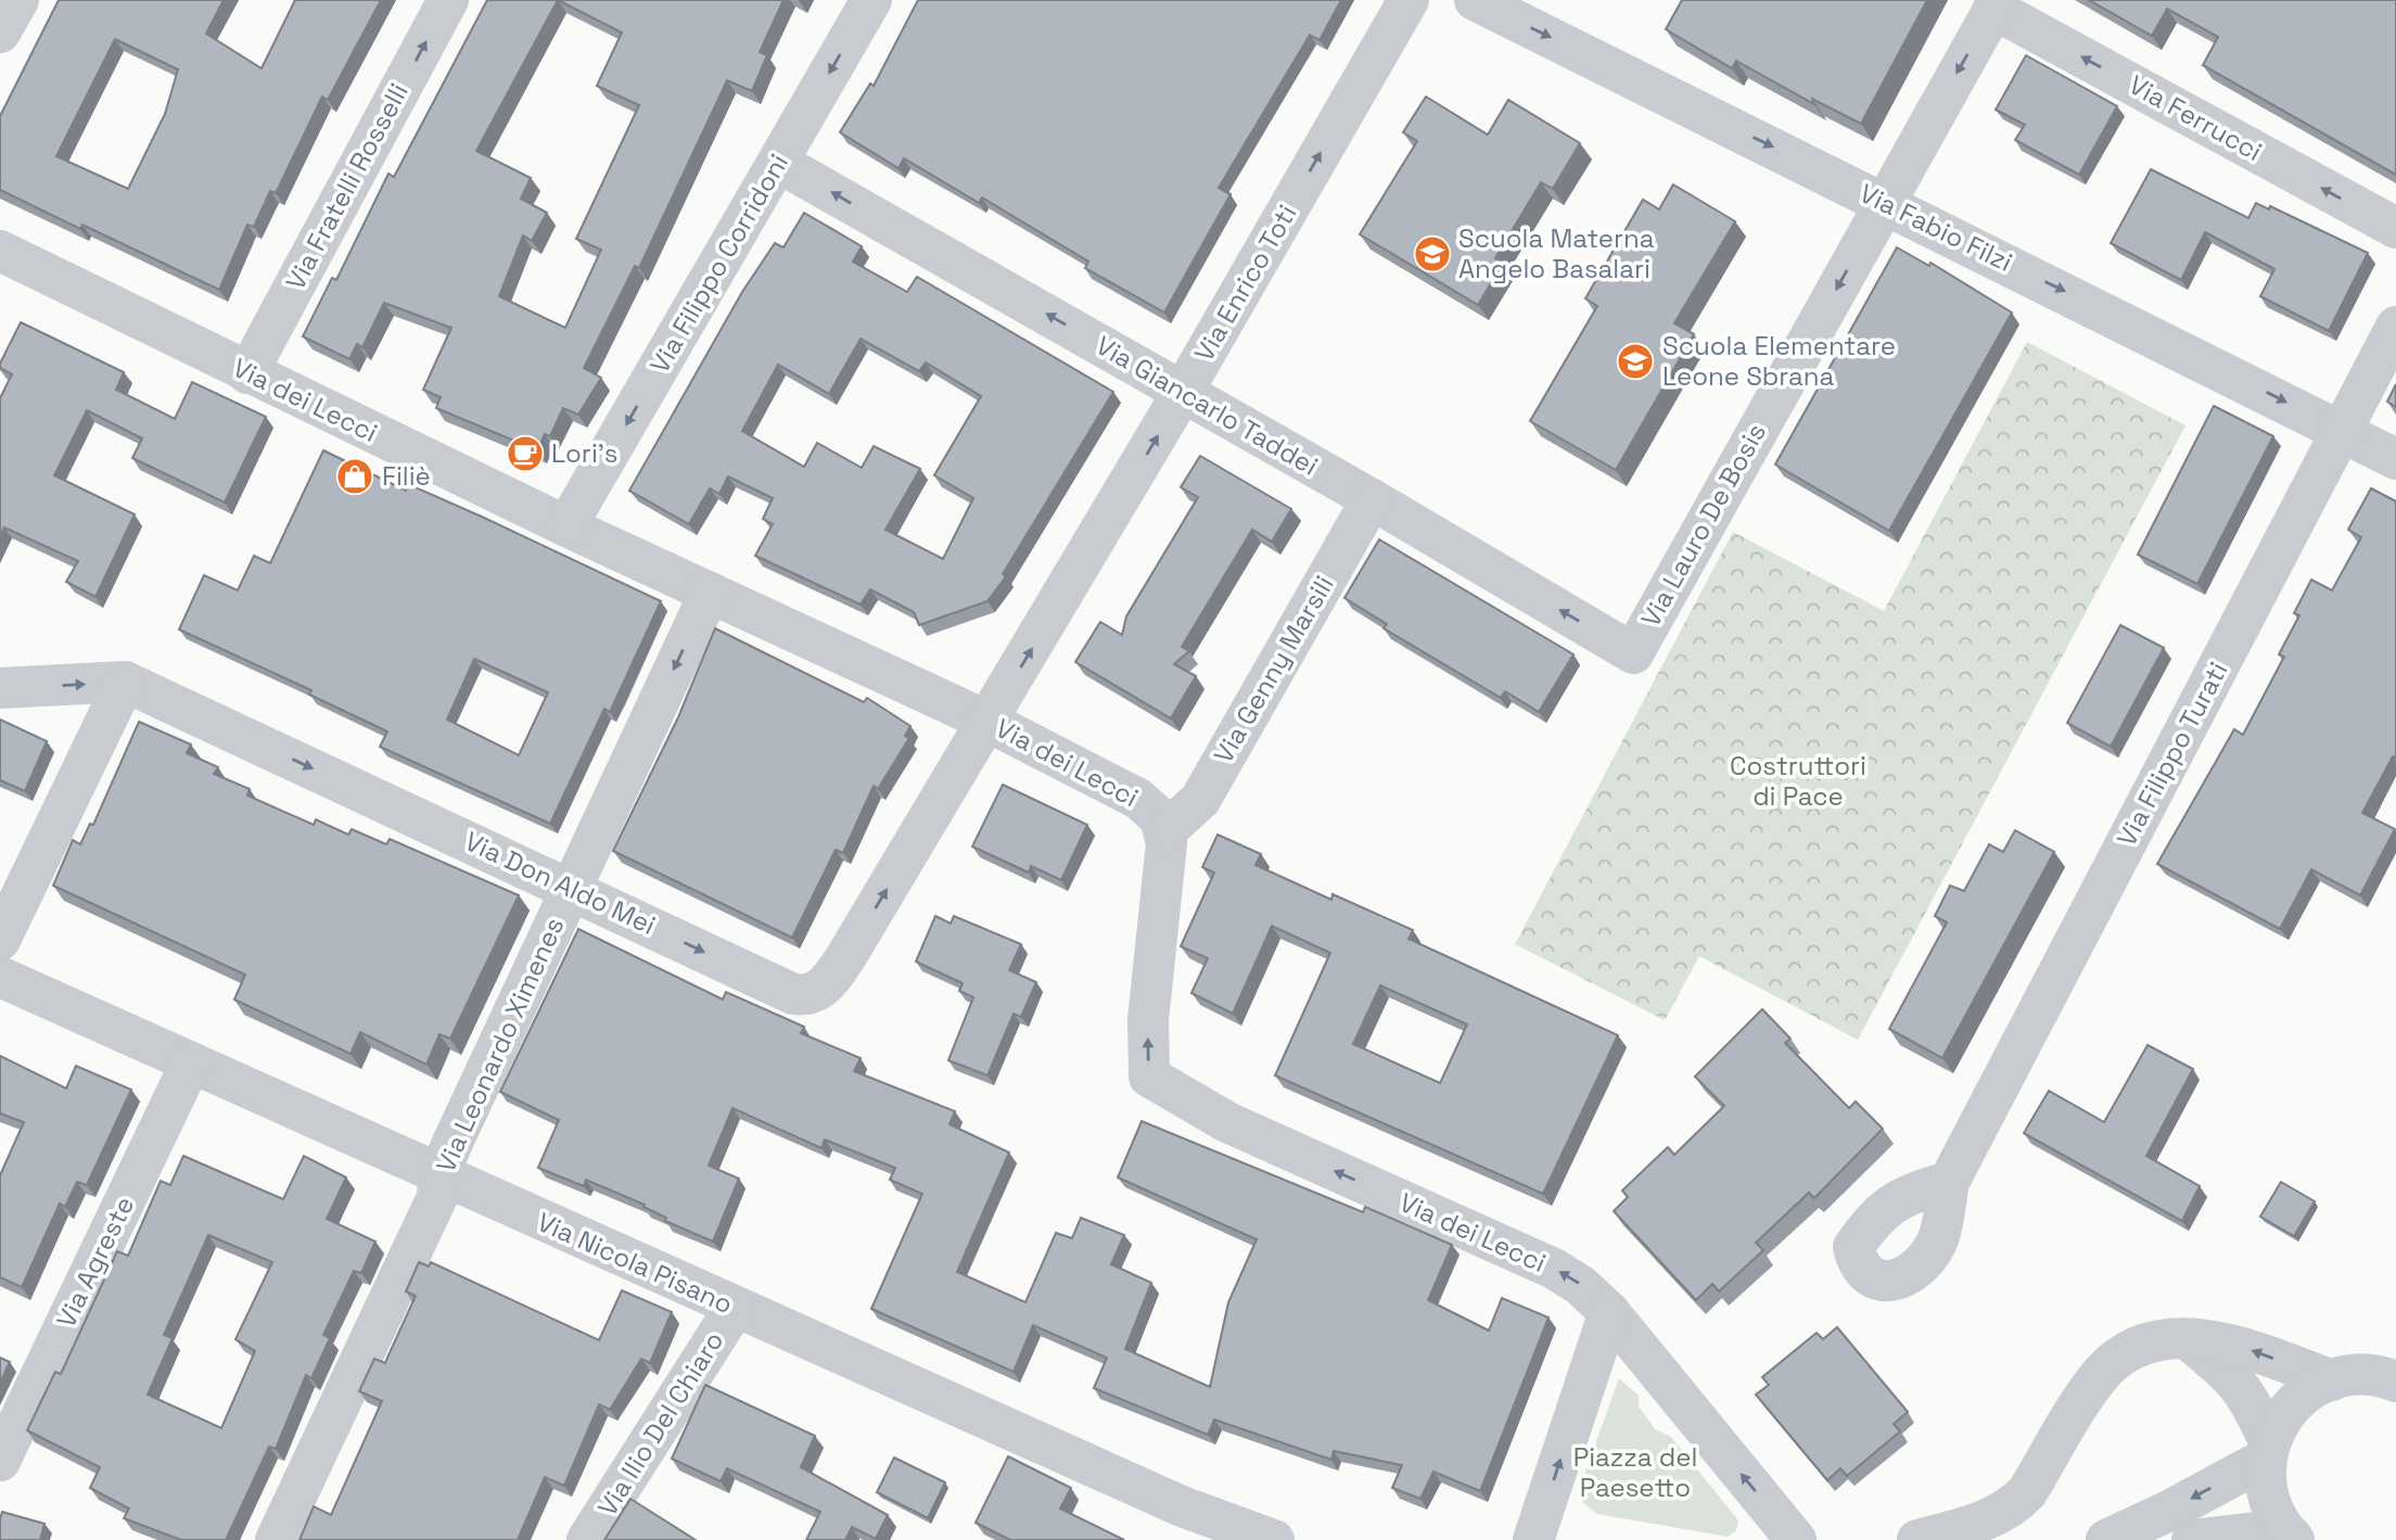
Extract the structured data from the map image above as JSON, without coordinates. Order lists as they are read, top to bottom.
{
  "streets": {
    "street": [
      "Via Ferrucci",
      "Via Fratelli Rosselli",
      "Via Fabio Filzi",
      "Via Filippo Corridoni",
      "Via Enrico Toti",
      "Via dei Lecci",
      "Via Giancarlo Taddei",
      "Via Lauro De Bosis",
      "Via Genny Marsili",
      "Via Filippo Turati",
      "Via Don Aldo Mei",
      "Via Leonardo Ximenes",
      "Via Agreste",
      "Via Nicola Pisano",
      "Via Ilio Del Chiaro"
    ]
  },
  "crossings": [
    ["Via Ferrucci", "Via Lauro De Bosis"],
    ["Via Fratelli Rosselli", "Via dei Lecci"],
    ["Via Fabio Filzi", "Via Lauro De Bosis"],
    ["Via Fabio Filzi", "Via Filippo Turati"],
    ["Via Filippo Corridoni", "Via dei Lecci"],
    ["Via Filippo Corridoni", "Via Giancarlo Taddei"],
    ["Via Enrico Toti", "Via dei Lecci"],
    ["Via Enrico Toti", "Via Giancarlo Taddei"],
    ["Via Enrico Toti", "Via Don Aldo Mei"],
    ["Via dei Lecci", "Via Genny Marsili"],
    ["Via dei Lecci", "Via Don Aldo Mei"],
    ["Via dei Lecci", "Via Leonardo Ximenes"],
    ["Via Giancarlo Taddei", "Via Lauro De Bosis"],
    ["Via Giancarlo Taddei", "Via Genny Marsili"],
    ["Via Don Aldo Mei", "Via Leonardo Ximenes"],
    ["Via Leonardo Ximenes", "Via Nicola Pisano"],
    ["Via Agreste", "Via Nicola Pisano"],
    ["Via Nicola Pisano", "Via Ilio Del Chiaro"]
  ],
  "one_way": [
    "Via Ferrucci",
    "Via Fratelli Rosselli",
    "Via Fabio Filzi",
    "Via Filippo Corridoni",
    "Via Enrico Toti",
    "Via dei Lecci",
    "Via Giancarlo Taddei",
    "Via Lauro De Bosis",
    "Via Don Aldo Mei"
  ],
  "parks": ["Costruttori di Pace", "Piazza del Paesetto"],
  "places": {
    "school or university": ["Scuola Materna Angelo Basalari", "Scuola Elementare Leone Sbrana"],
    "cafe": ["Lori's"],
    "shop": ["Filiè"]
  }
}
